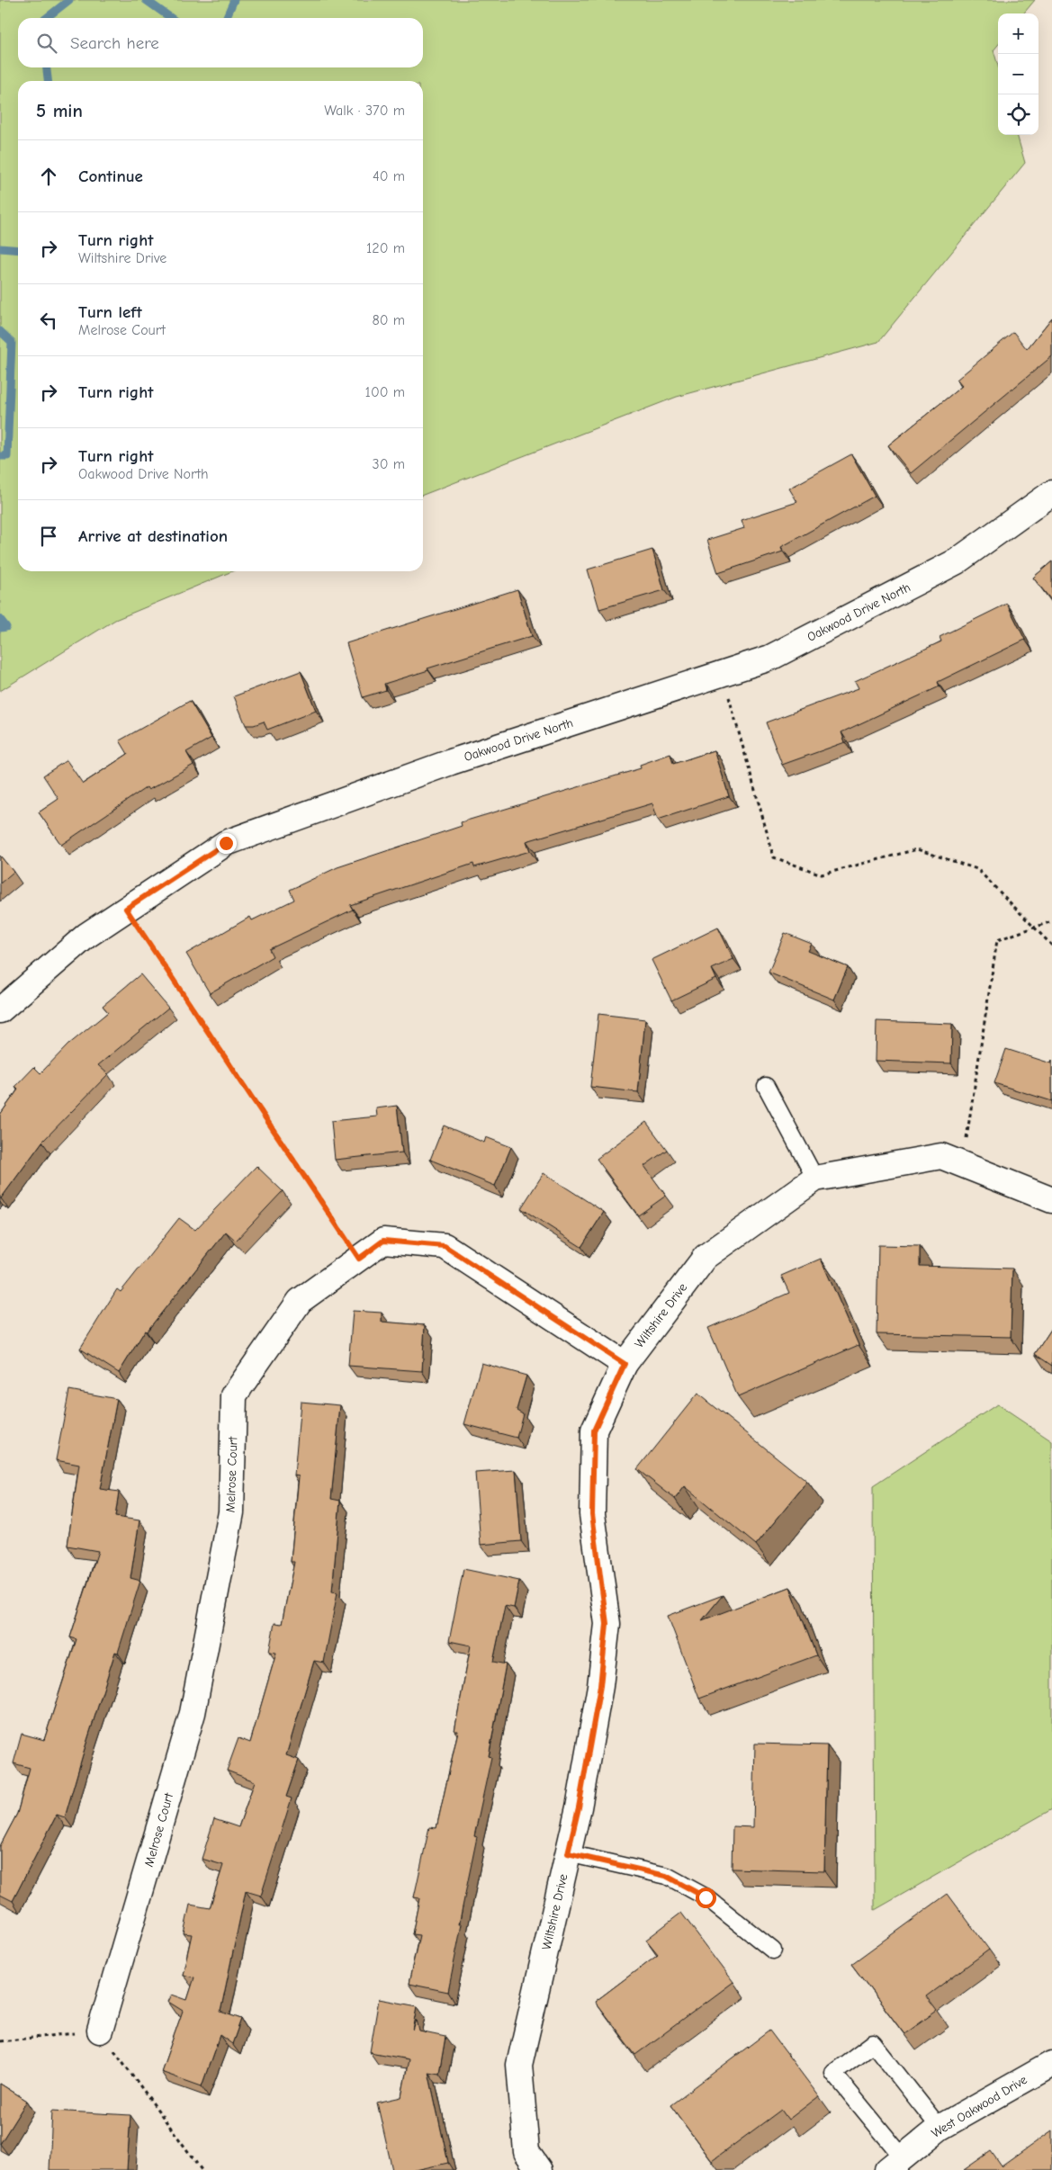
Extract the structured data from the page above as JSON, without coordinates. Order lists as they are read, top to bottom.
{
  "streets": {
    "street": [
      "Oakwood Drive North",
      "Wiltshire Drive",
      "Melrose Court",
      "West Oakwood Drive"
    ]
  },
  "crossings": [
    ["Wiltshire Drive", "Melrose Court"]
  ],
  "page": {
    "map_buttons": ["+", "−"],
    "search": "Search here",
    "heading": ["5 min", "Walk · 370 m"],
    "list": [
      ["Continue", "40 m"],
      ["Turn right", "Wiltshire Drive", "120 m"],
      ["Turn left", "Melrose Court", "80 m"],
      ["Turn right", "100 m"],
      ["Turn right", "Oakwood Drive North", "30 m"],
      "Arrive at destination"
    ]
  }
}
